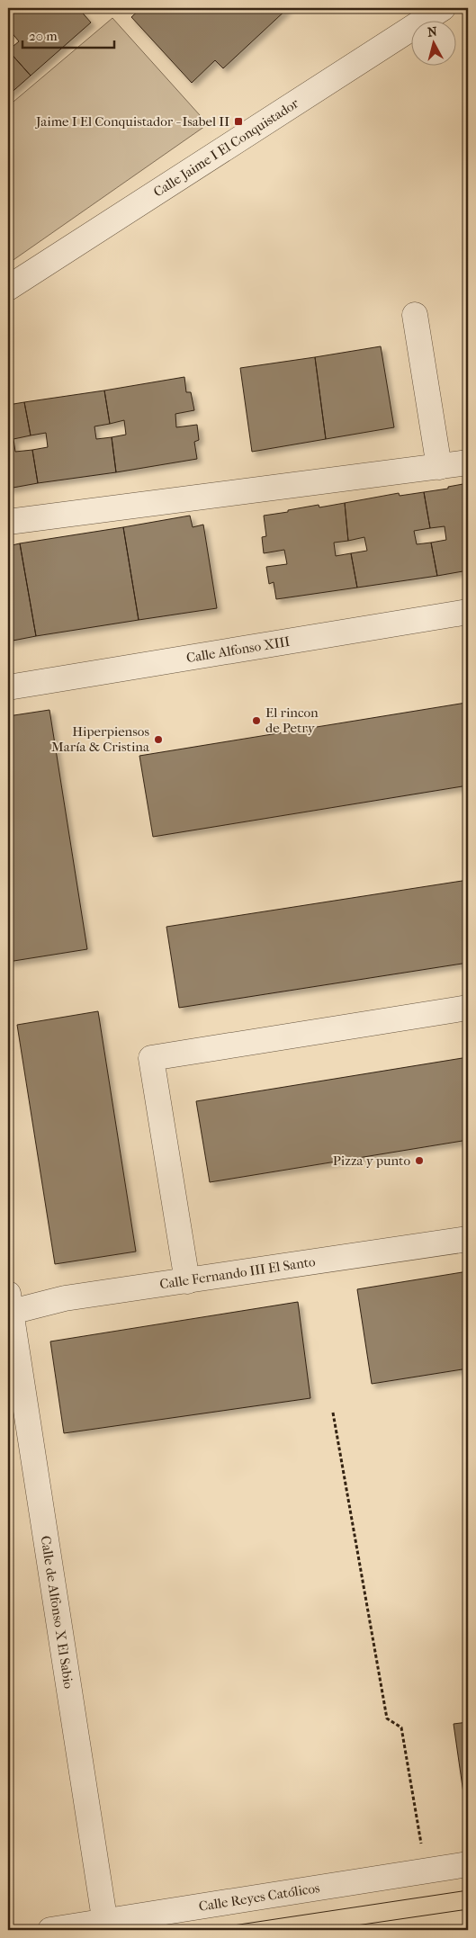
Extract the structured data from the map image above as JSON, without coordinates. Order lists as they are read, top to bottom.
{
  "streets": {
    "street": [
      "Calle Jaime I El Conquistador",
      "Calle Alfonso XIII",
      "Calle Fernando III El Santo",
      "Calle de Alfonso X El Sabio",
      "Calle Reyes Católicos"
    ]
  },
  "crossings": [
    ["Calle Fernando III El Santo", "Calle de Alfonso X El Sabio"],
    ["Calle de Alfonso X El Sabio", "Calle Reyes Católicos"]
  ],
  "places": {
    "transit": ["Jaime I El Conquistador - Isabel II"],
    "other": ["El rincon de Petry", "Hiperpiensos María & Cristina", "Pizza y punto"]
  },
  "scale_bar": "20 m",
  "north": "top"
}
